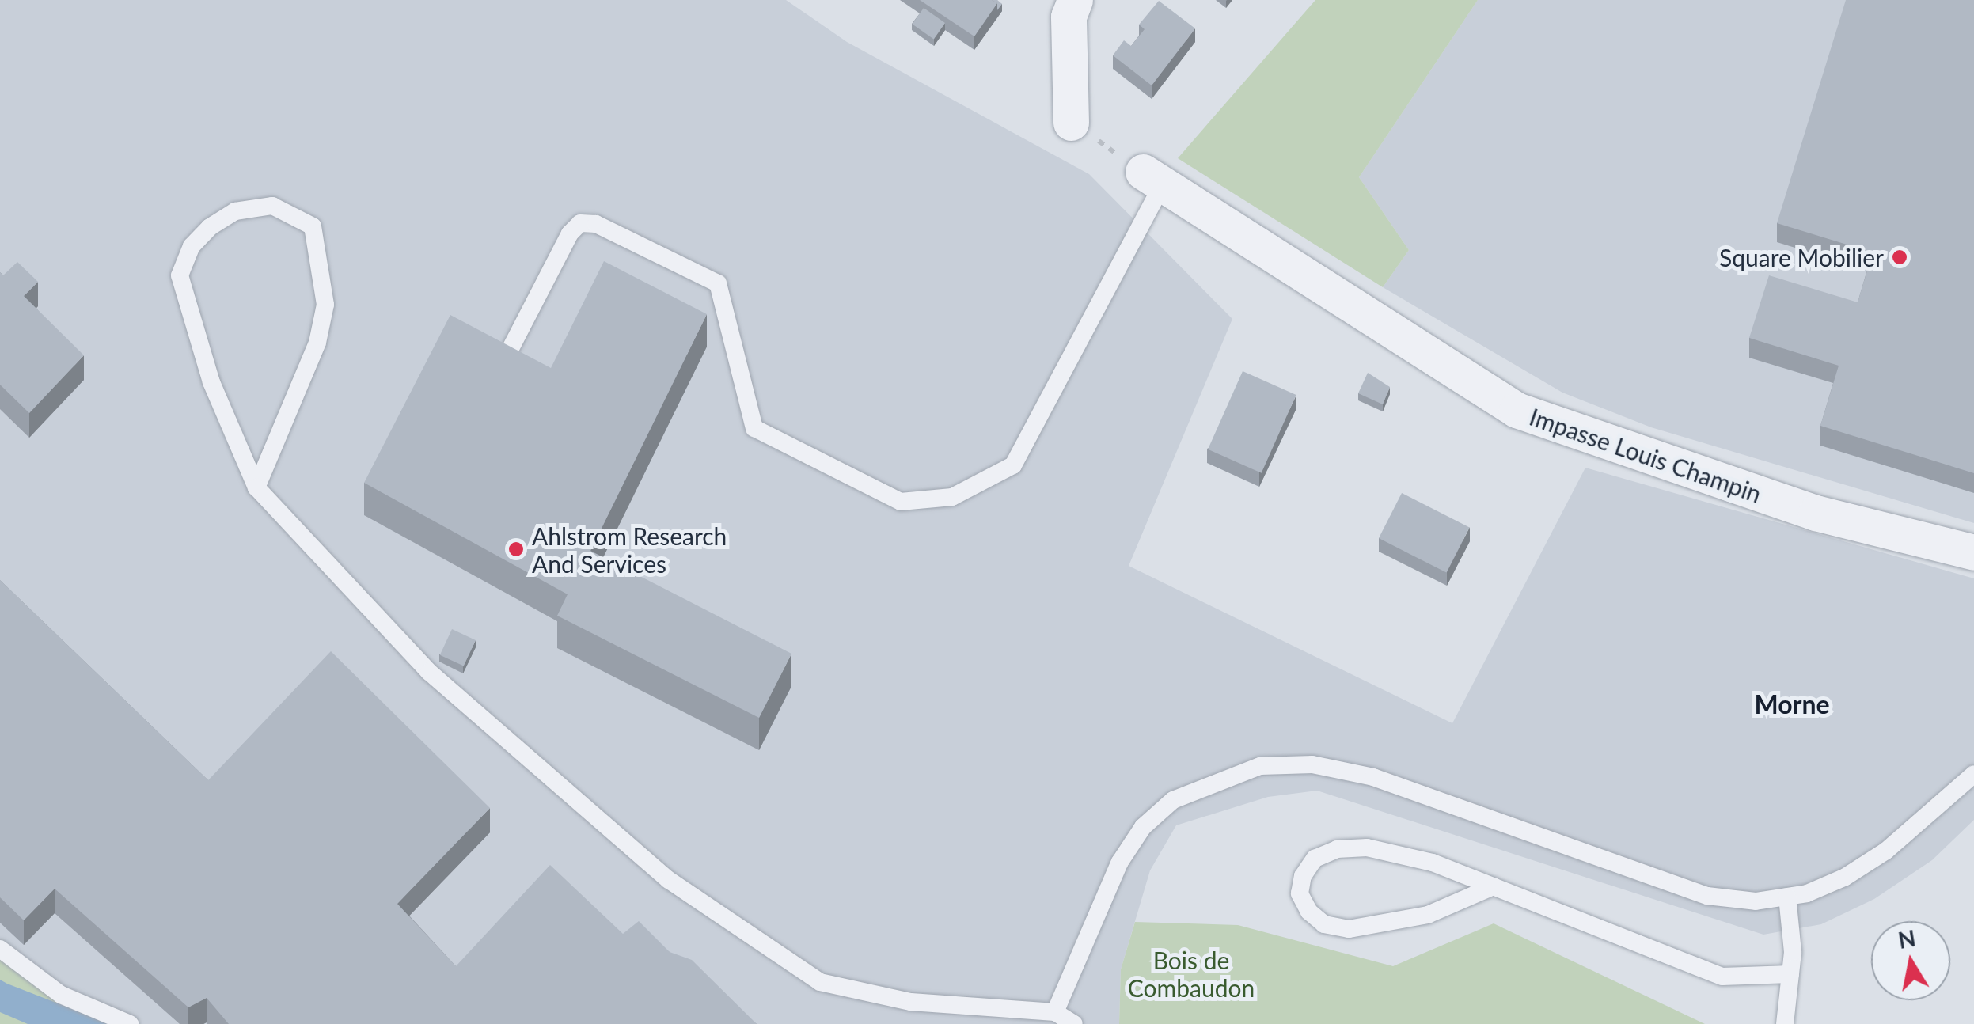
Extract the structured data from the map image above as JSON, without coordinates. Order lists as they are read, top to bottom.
{
  "streets": {
    "street": ["Impasse Louis Champin"]
  },
  "districts": ["Morne"],
  "parks": ["Bois de Combaudon"],
  "places": ["Square Mobilier", "Ahlstrom Research And Services"],
  "north": "top"
}
